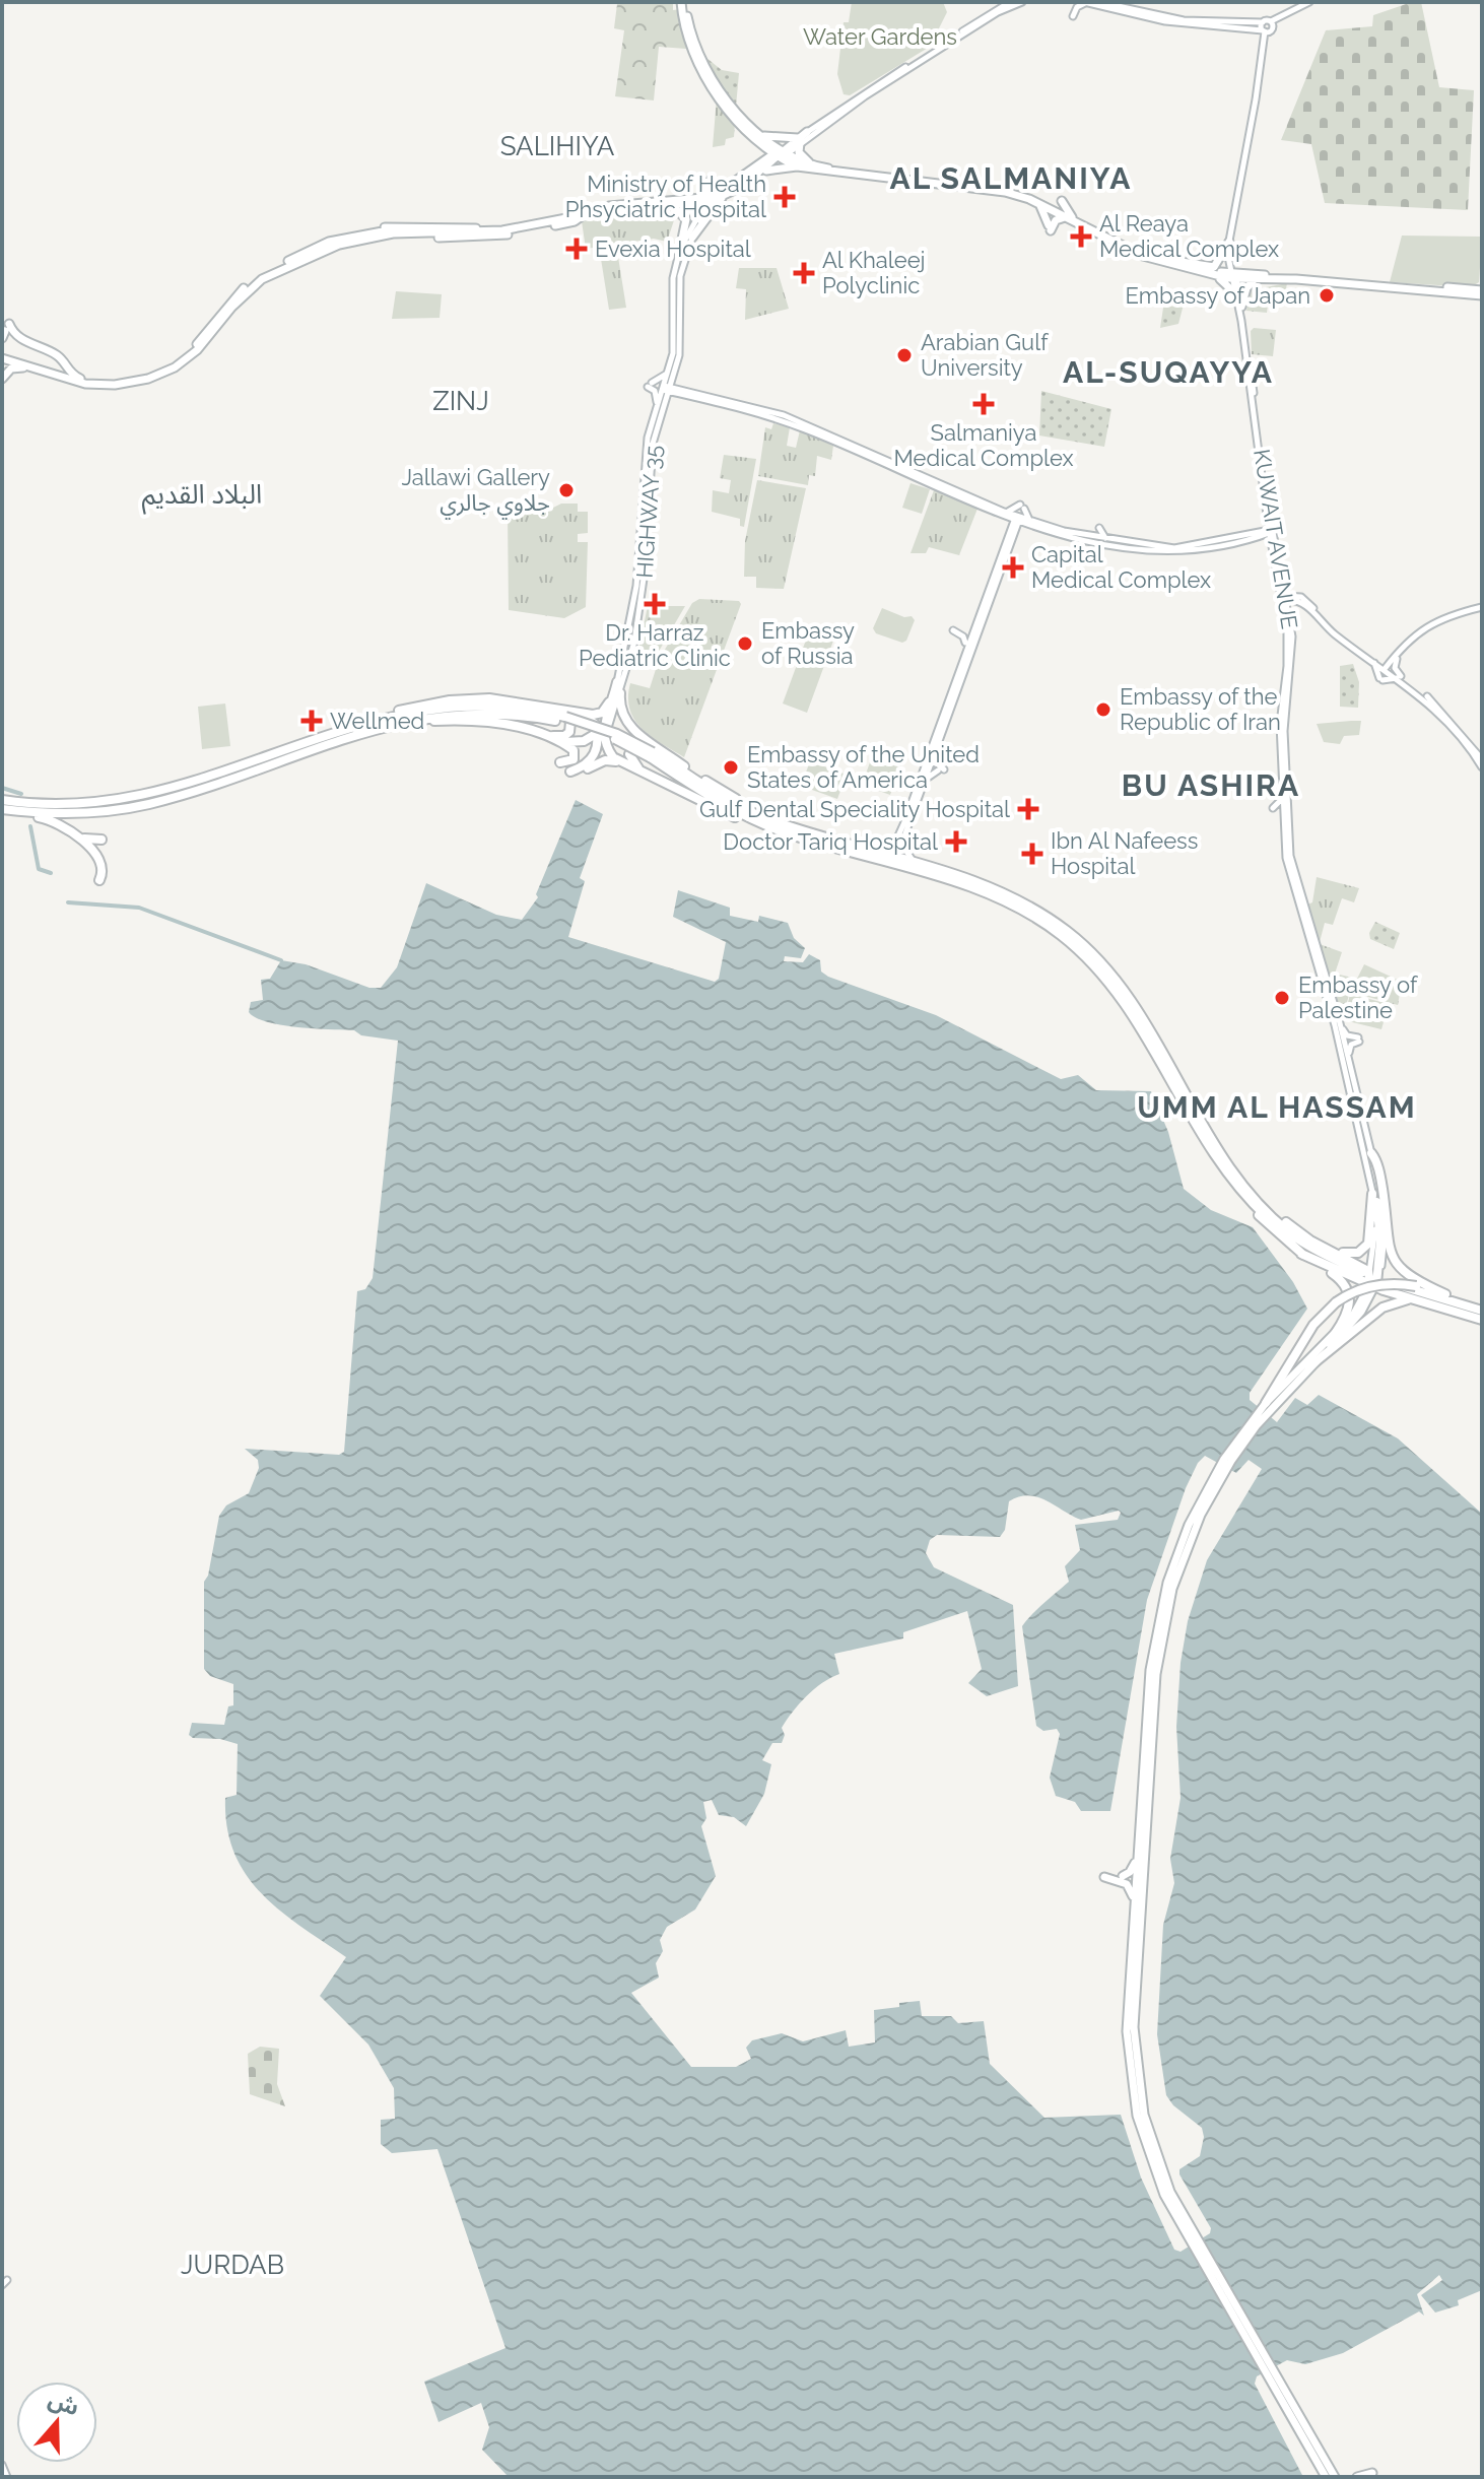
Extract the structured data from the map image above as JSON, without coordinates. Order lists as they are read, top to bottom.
{
  "streets": {
    "main road": ["HIGHWAY 35", "KUWAIT AVENUE"]
  },
  "districts": [
    "SALIHIYA",
    "AL SALMANIYA",
    "AL-SUQAYYA",
    "ZINJ",
    "البلاد القديم",
    "BU ASHIRA",
    "UMM AL HASSAM",
    "JURDAB"
  ],
  "parks": ["Water Gardens"],
  "places": {
    "health": [
      "Ministry of Health Phsyciatric Hospital",
      "Al Reaya Medical Complex",
      "Evexia Hospital",
      "Al Khaleej Polyclinic",
      "Salmaniya Medical Complex",
      "Capital Medical Complex",
      "Dr. Harraz Pediatric Clinic",
      "Wellmed",
      "Gulf Dental Speciality Hospital",
      "Doctor Tariq Hospital",
      "Ibn Al Nafeess Hospital"
    ],
    "other": [
      "Embassy of Japan",
      "Arabian Gulf University",
      "Jallawi Gallery جلاوي جالري",
      "Embassy of Russia",
      "Embassy of the Republic of Iran",
      "Embassy of the United States of America",
      "Embassy of Palestine"
    ]
  },
  "north": "top"
}
